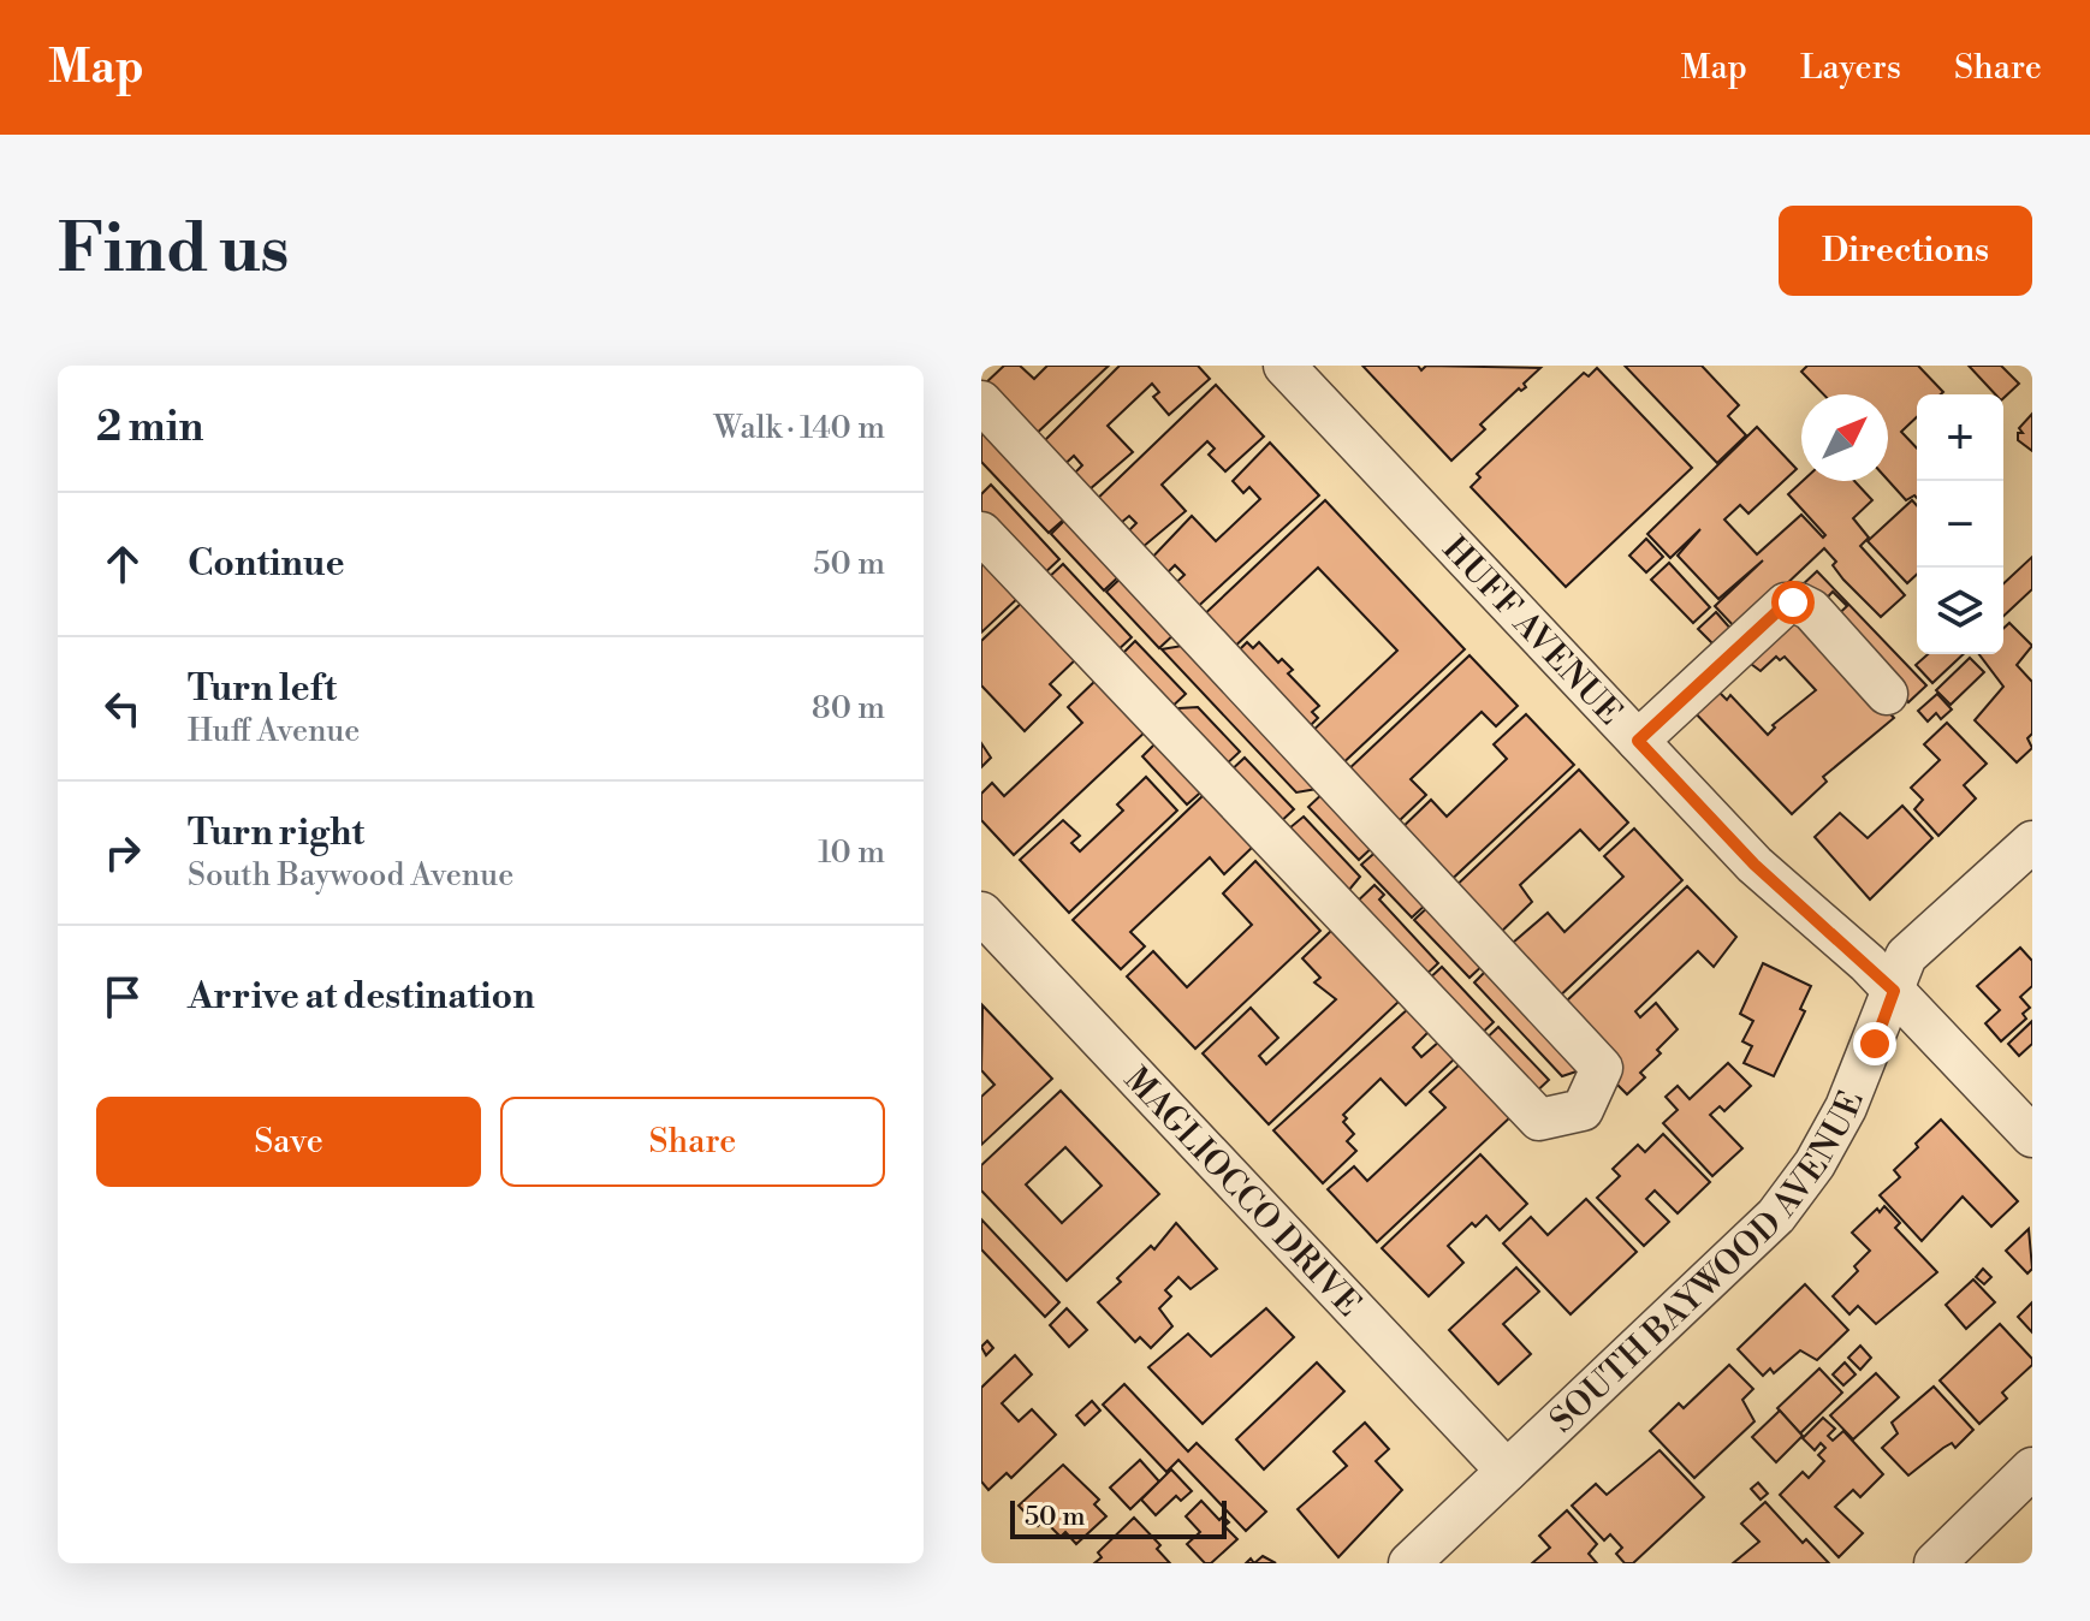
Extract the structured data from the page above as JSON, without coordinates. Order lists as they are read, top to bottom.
{
  "streets": {
    "street": ["HUFF AVENUE", "MAGLIOCCO DRIVE", "SOUTH BAYWOOD AVENUE"]
  },
  "crossings": [
    ["HUFF AVENUE", "SOUTH BAYWOOD AVENUE"],
    ["MAGLIOCCO DRIVE", "SOUTH BAYWOOD AVENUE"]
  ],
  "scale_bar": "50 m",
  "north": "top right",
  "page": {
    "header": "Map",
    "nav": ["Map", "Layers", "Share"],
    "buttons": [
      "Directions",
      ["Save", "Share"]
    ],
    "title": "Find us",
    "heading": ["2 min", "Walk · 140 m"],
    "map_buttons": ["+", "−"],
    "list": [
      ["Continue", "50 m"],
      ["Turn left", "Huff Avenue", "80 m"],
      ["Turn right", "South Baywood Avenue", "10 m"],
      "Arrive at destination"
    ],
    "scale": "50 m"
  }
}
